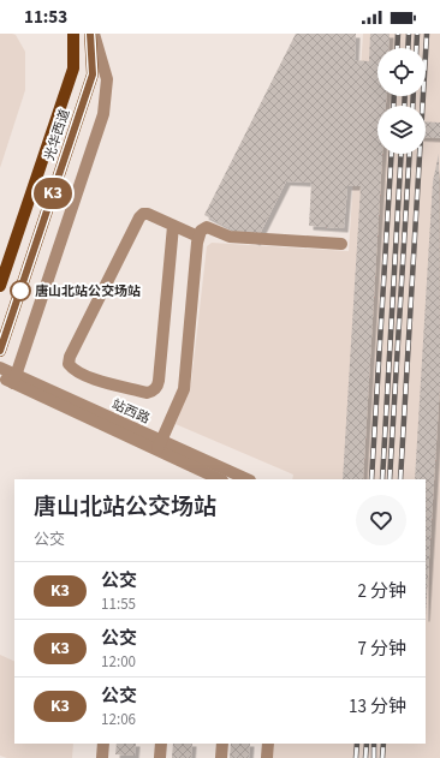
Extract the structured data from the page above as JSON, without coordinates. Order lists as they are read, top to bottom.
{
  "streets": {
    "main road": ["光华西道"],
    "street": ["站西路"]
  },
  "places": ["唐山北站公交场站"],
  "lines": ["bus line K3"],
  "page": {
    "status": "11:53",
    "on_map": "K3",
    "heading": ["唐山北站公交场站", "公交"],
    "list": [
      {
        "mark": "K3",
        "name": "公交",
        "note": "11:55",
        "value": "2 分钟"
      },
      {
        "mark": "K3",
        "name": "公交",
        "note": "12:00",
        "value": "7 分钟"
      },
      {
        "mark": "K3",
        "name": "公交",
        "note": "12:06",
        "value": "13 分钟"
      }
    ]
  }
}
